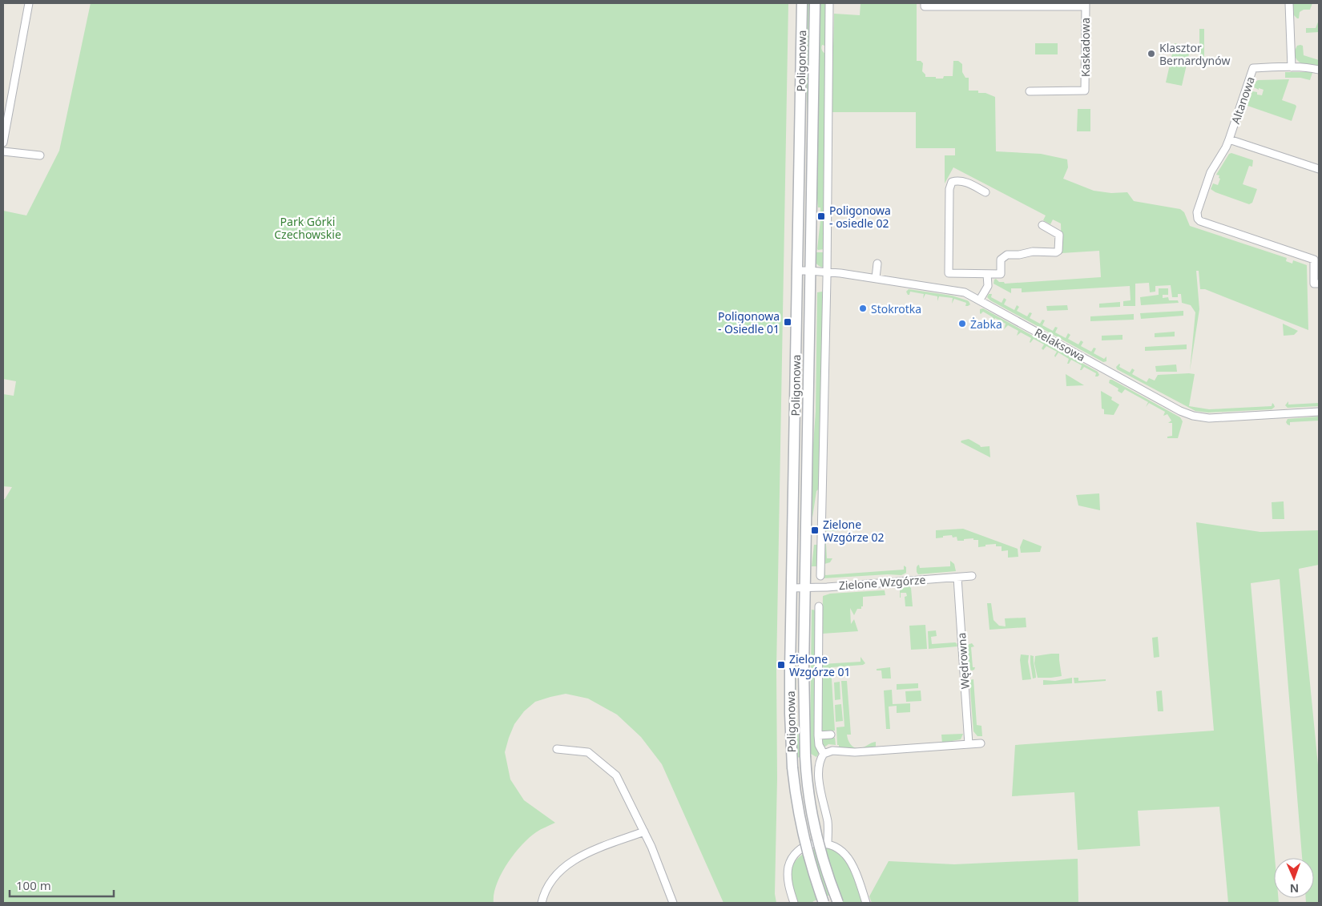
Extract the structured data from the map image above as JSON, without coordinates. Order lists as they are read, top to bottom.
{
  "streets": {
    "main road": ["Poligonowa"],
    "street": [
      "Kaskadowa",
      "Altanowa",
      "Relaksowa",
      "Zielone Wzgórze",
      "Wędrowna"
    ]
  },
  "crossings": [
    ["Poligonowa", "Relaksowa"],
    ["Poligonowa", "Zielone Wzgórze"],
    ["Zielone Wzgórze", "Wędrowna"]
  ],
  "parks": ["Park Górki Czechowskie"],
  "places": {
    "other": ["Klasztor Bernardynów", "Stokrotka", "Żabka"],
    "transit": [
      "Poligonowa - osiedle 02",
      "Poligonowa - Osiedle 01",
      "Zielone Wzgórze 02",
      "Zielone Wzgórze 01"
    ]
  },
  "scale_bar": "100 m",
  "north": "bottom"
}
